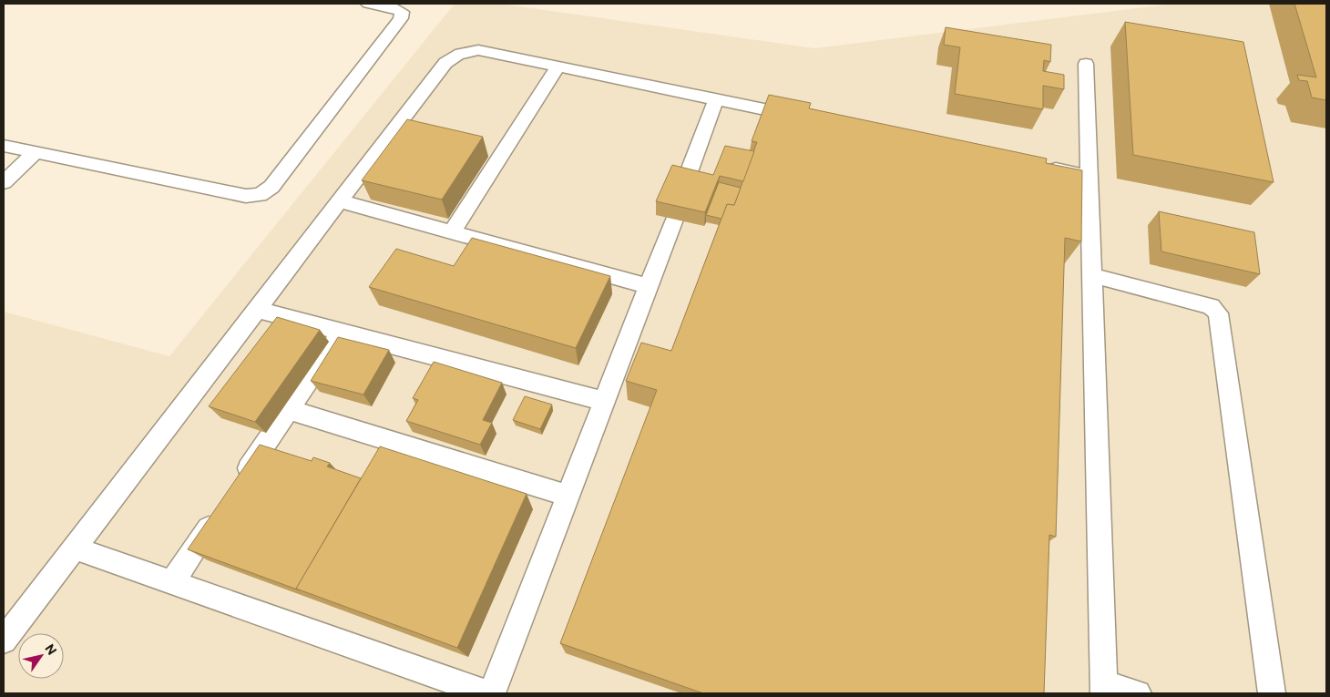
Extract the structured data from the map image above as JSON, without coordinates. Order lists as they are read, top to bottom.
{
  "north": "top right"
}
